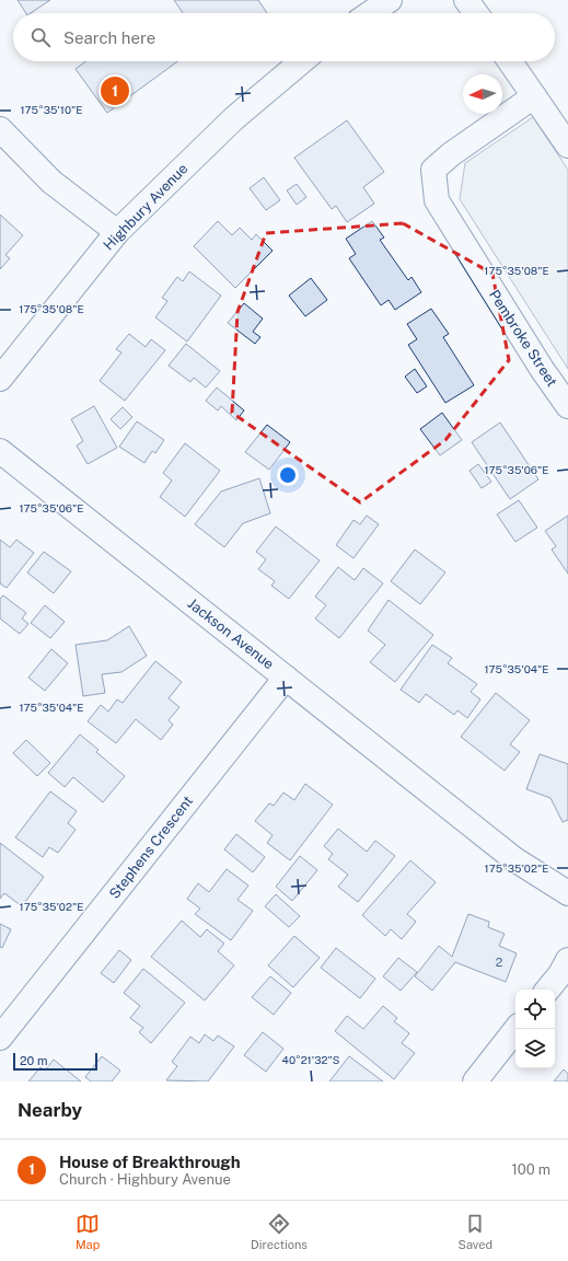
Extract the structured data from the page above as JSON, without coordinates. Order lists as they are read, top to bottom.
{
  "streets": {
    "street": [
      "Highbury Avenue",
      "Pembroke Street",
      "Jackson Avenue",
      "Stephens Crescent"
    ]
  },
  "crossings": [
    ["Jackson Avenue", "Stephens Crescent"]
  ],
  "house_numbers": ["2"],
  "scale_bar": "20 m",
  "north": "left",
  "page": {
    "search": "Search here",
    "pins": "1",
    "scale": "20 m",
    "heading": "Nearby",
    "list": [
      {
        "mark": "1",
        "name": "House of Breakthrough",
        "note": "Church · Highbury Avenue",
        "value": "100 m"
      }
    ],
    "nav": ["Map", "Directions", "Saved"]
  },
  "coordinates": [
    "175°35'10\"E",
    "175°35'08\"E",
    "175°35'06\"E",
    "175°35'04\"E",
    "175°35'02\"E",
    "40°21'32\"S"
  ]
}
